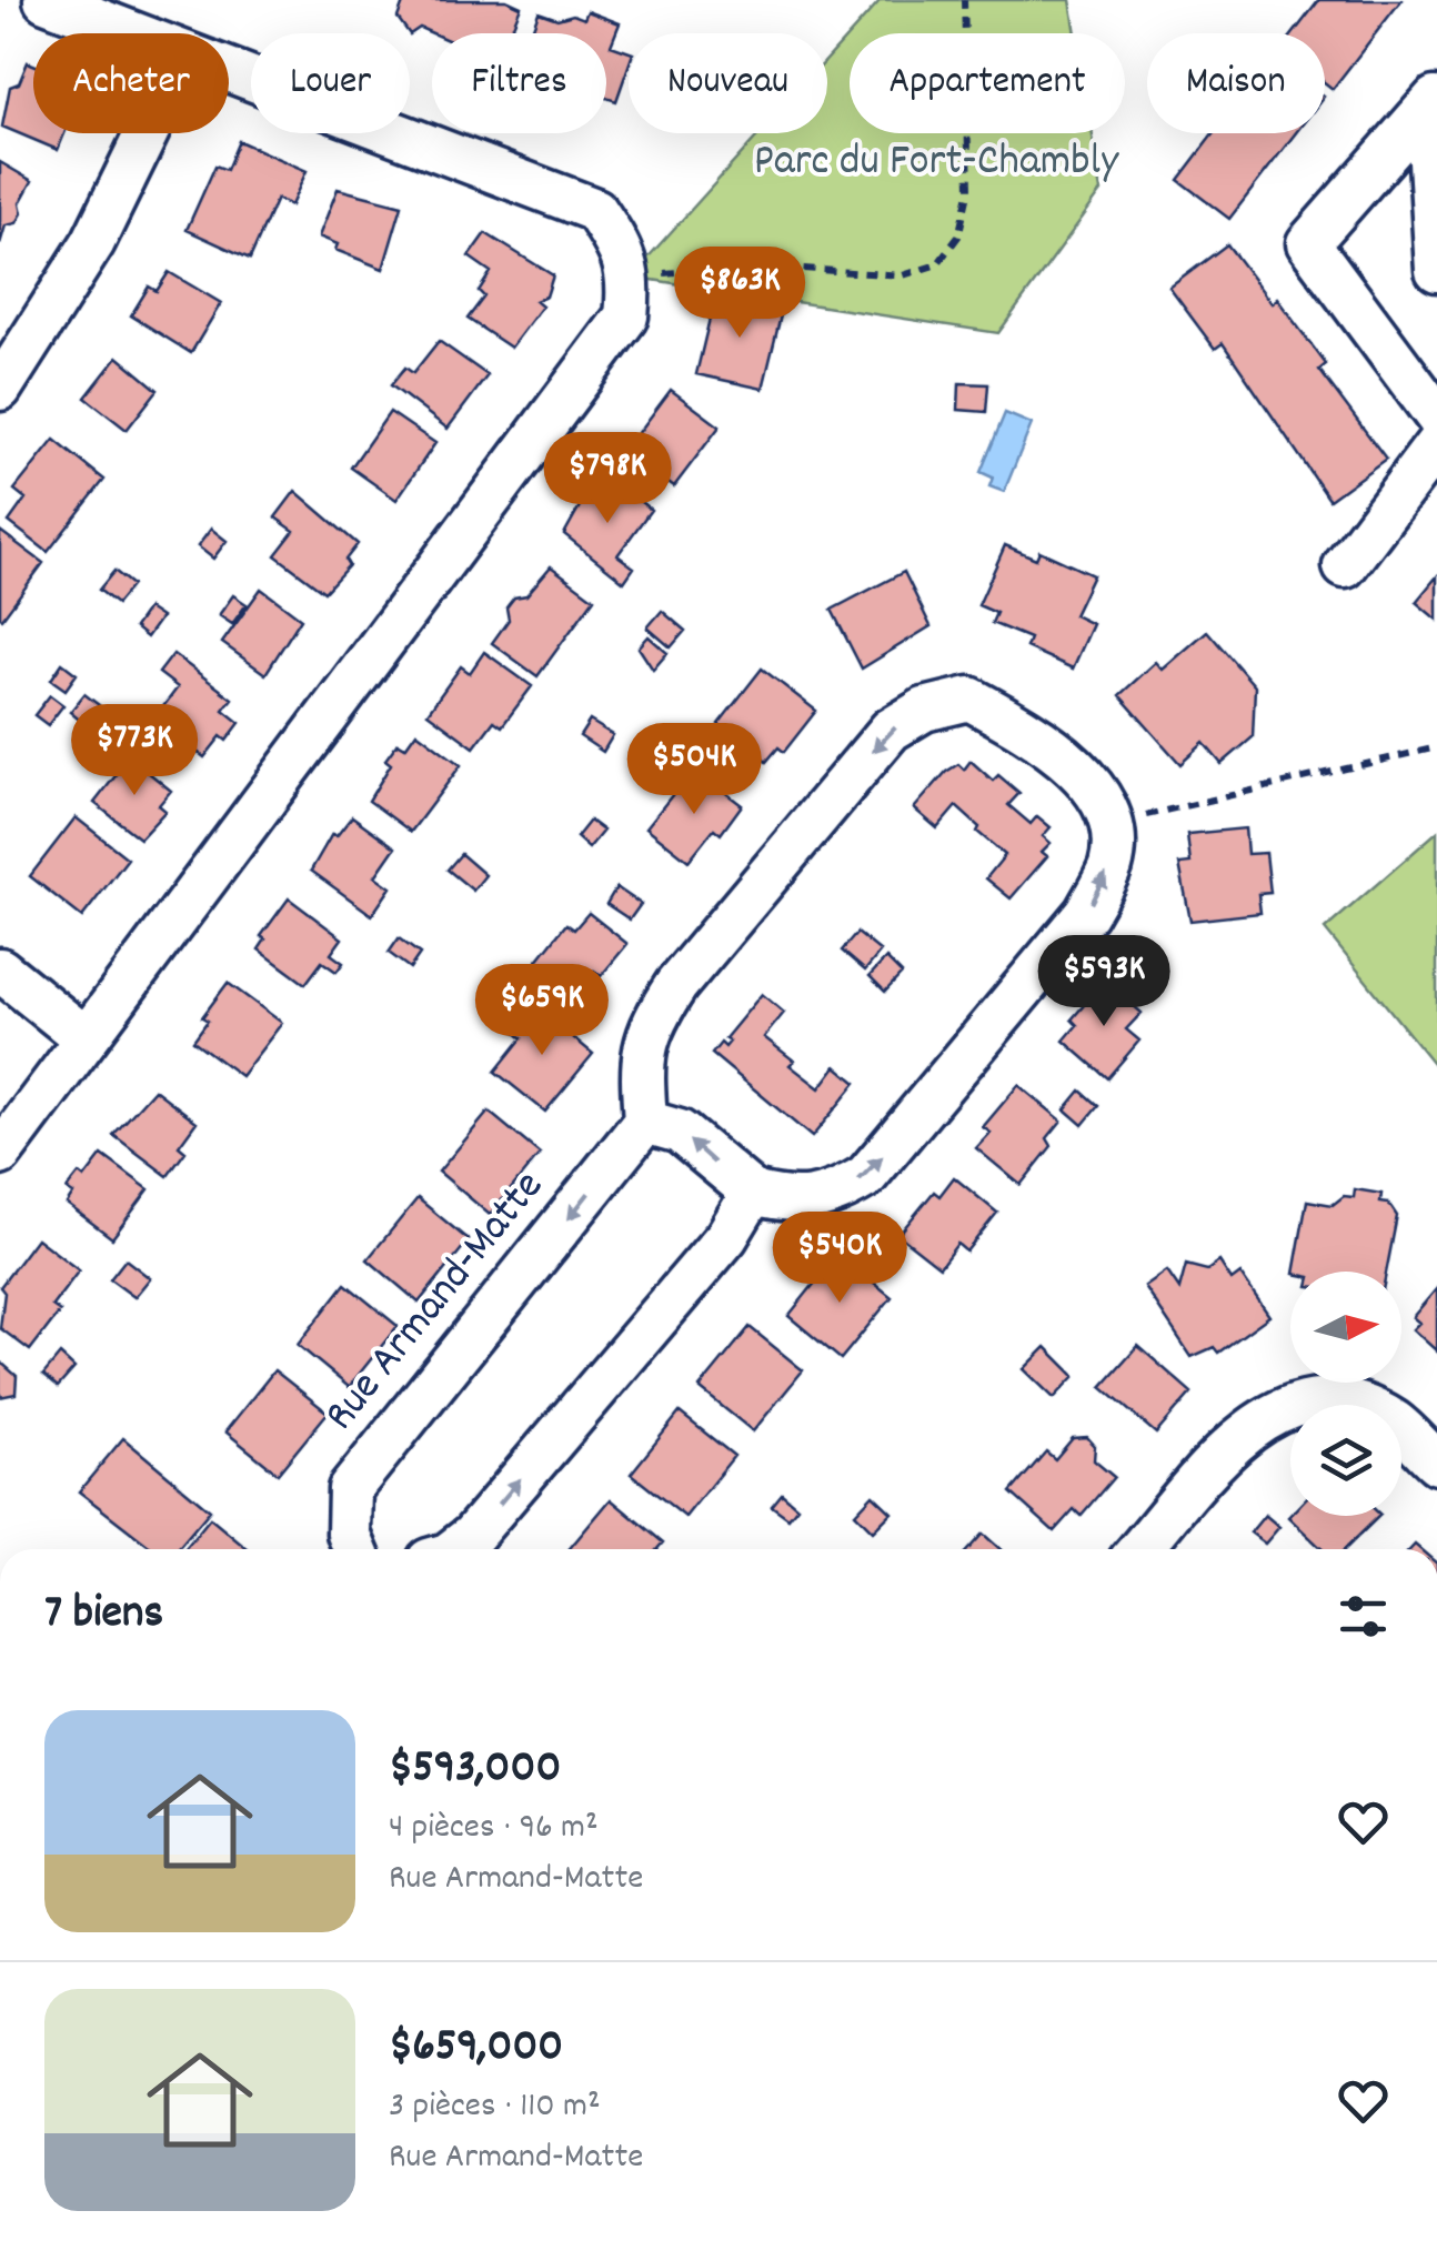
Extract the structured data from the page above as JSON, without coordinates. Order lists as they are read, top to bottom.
{
  "streets": {
    "street": ["Rue Armand-Matte"]
  },
  "parks": ["Parc du Fort-Chambly"],
  "north": "right",
  "page": {
    "chip": [
      "Acheter",
      "Louer",
      "Filtres",
      "Nouveau",
      "Appartement",
      "Maison"
    ],
    "price": [
      "$863K",
      "$798K",
      "$773K",
      "$504K",
      "$593K",
      "$659K",
      "$540K"
    ],
    "heading": "7 biens",
    "list": [
      {
        "name": "$593,000",
        "note": "4 pièces · 96 m² · Rue Armand-Matte"
      },
      {
        "name": "$659,000",
        "note": "3 pièces · 110 m² · Rue Armand-Matte"
      }
    ]
  }
}
